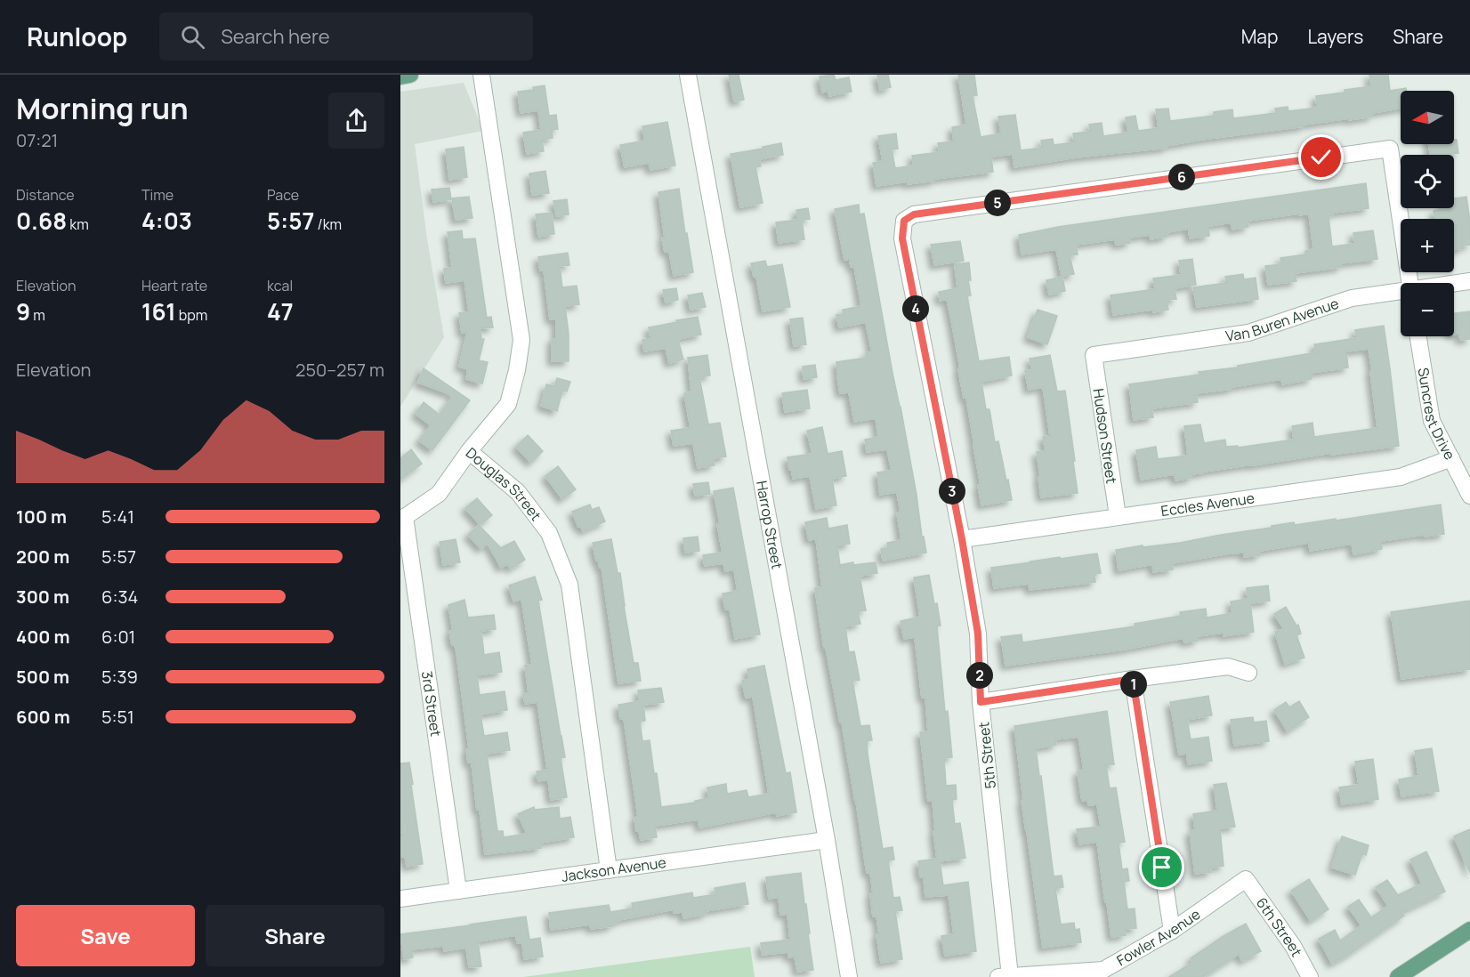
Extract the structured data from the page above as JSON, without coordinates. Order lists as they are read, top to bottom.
{
  "streets": {
    "street": [
      "Van Buren Avenue",
      "Suncrest Drive",
      "Hudson Street",
      "Douglas Street",
      "Eccles Avenue",
      "Harrop Street",
      "3rd Street",
      "5th Street",
      "Jackson Avenue",
      "6th Street",
      "Fowler Avenue"
    ]
  },
  "crossings": [
    ["Van Buren Avenue", "Hudson Street"],
    ["Suncrest Drive", "Eccles Avenue"],
    ["Hudson Street", "Eccles Avenue"],
    ["Douglas Street", "Jackson Avenue"],
    ["Eccles Avenue", "5th Street"],
    ["Harrop Street", "Jackson Avenue"],
    ["3rd Street", "Jackson Avenue"],
    ["5th Street", "Fowler Avenue"],
    ["6th Street", "Fowler Avenue"]
  ],
  "north": "left",
  "page": {
    "header": "Runloop",
    "search": "Search here",
    "nav": ["Map", "Layers", "Share"],
    "heading": ["Morning run", "07:21"],
    "map_buttons": ["+", "−"],
    "pins": [
      "6",
      "5",
      "4",
      "3",
      "2",
      "1"
    ],
    "stats": [
      ["Distance", "0.68 km"],
      ["Time", "4:03"],
      ["Pace", "5:57 /km"],
      ["Elevation", "9 m"],
      ["Heart rate", "161 bpm"],
      ["kcal", "47"]
    ],
    "chart": ["Elevation", "250–257 m"],
    "list": [
      {
        "name": "100 m",
        "note": "5:41"
      },
      {
        "name": "200 m",
        "note": "5:57"
      },
      {
        "name": "300 m",
        "note": "6:34"
      },
      {
        "name": "400 m",
        "note": "6:01"
      },
      {
        "name": "500 m",
        "note": "5:39"
      },
      {
        "name": "600 m",
        "note": "5:51"
      }
    ],
    "buttons": ["Save", "Share"]
  }
}
